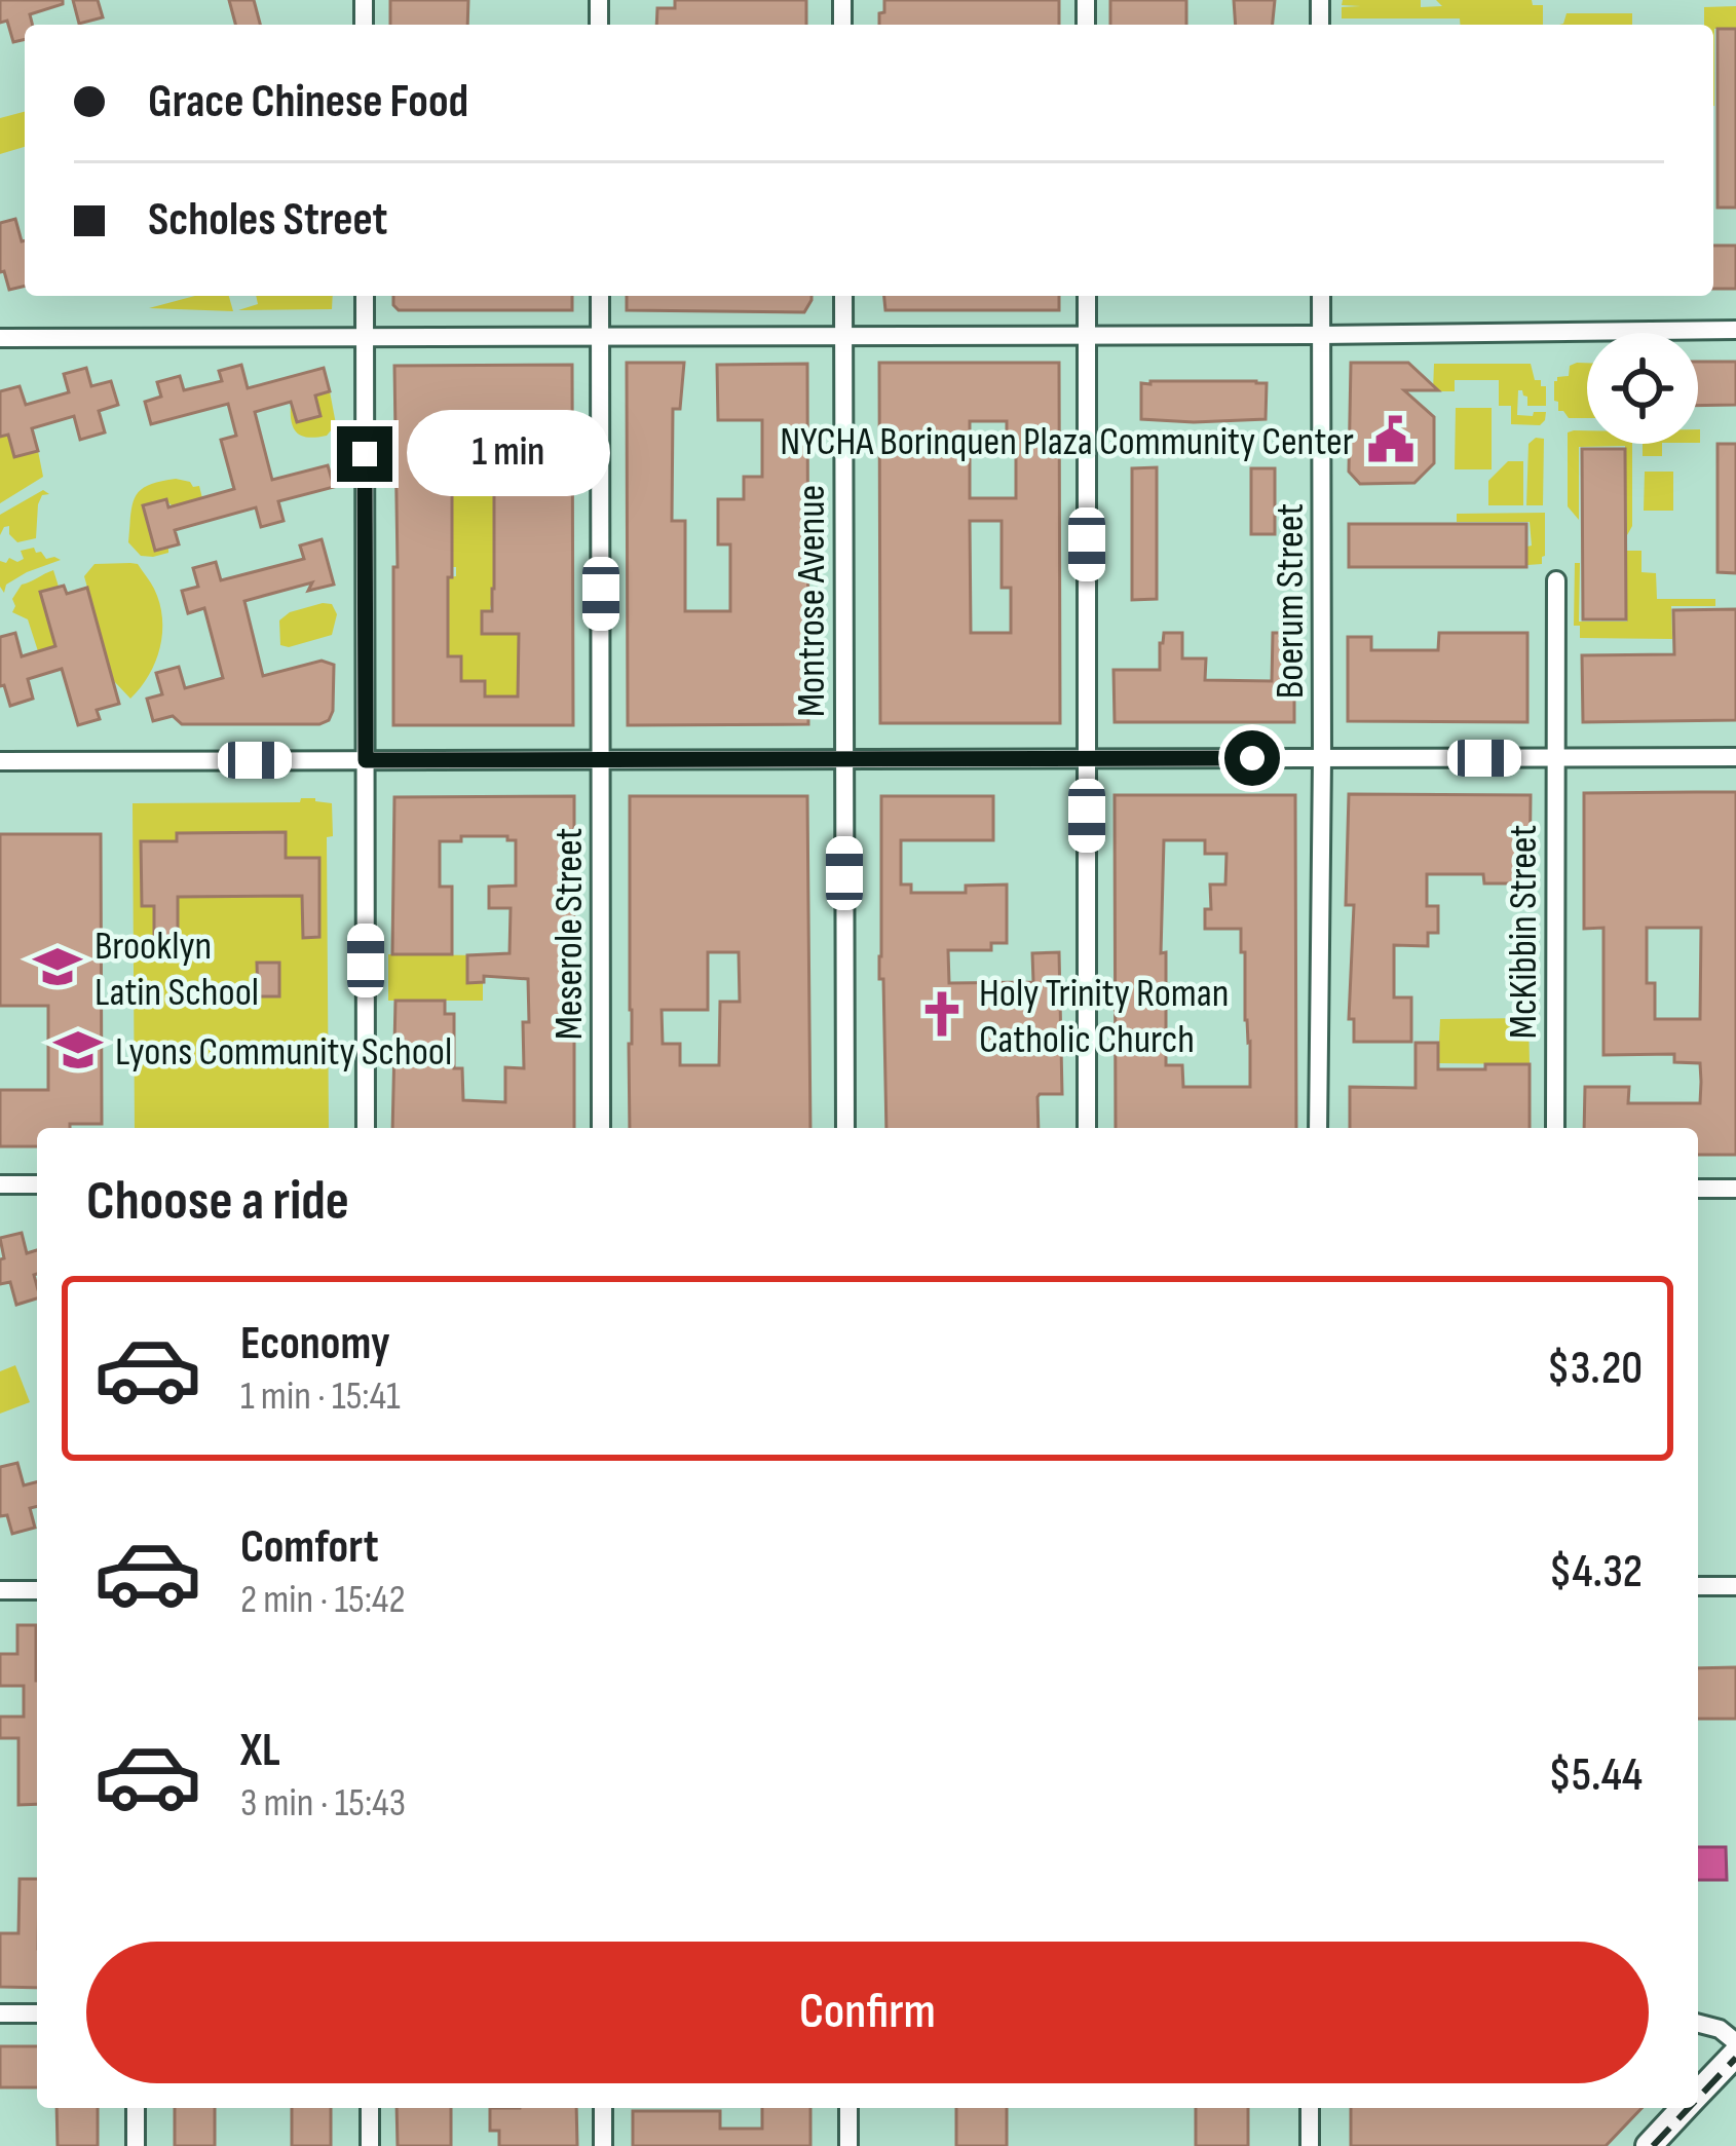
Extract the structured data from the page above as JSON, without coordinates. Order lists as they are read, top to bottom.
{
  "streets": {
    "street": [
      "Montrose Avenue",
      "Boerum Street",
      "McKibbin Street",
      "Meserole Street"
    ]
  },
  "places": {
    "public building": ["NYCHA Borinquen Plaza Community Center"],
    "school or university": ["Brooklyn Latin School", "Lyons Community School"],
    "church": ["Holy Trinity Roman Catholic Church"]
  },
  "page": {
    "banner": ["Grace Chinese Food", "Scholes Street"],
    "bubble": "1 min",
    "heading": "Choose a ride",
    "list": [
      {
        "name": "Economy",
        "note": "1 min · 15:41",
        "value": "$3.20"
      },
      {
        "name": "Comfort",
        "note": "2 min · 15:42",
        "value": "$4.32"
      },
      {
        "name": "XL",
        "note": "3 min · 15:43",
        "value": "$5.44"
      }
    ],
    "buttons": "Confirm"
  }
}
